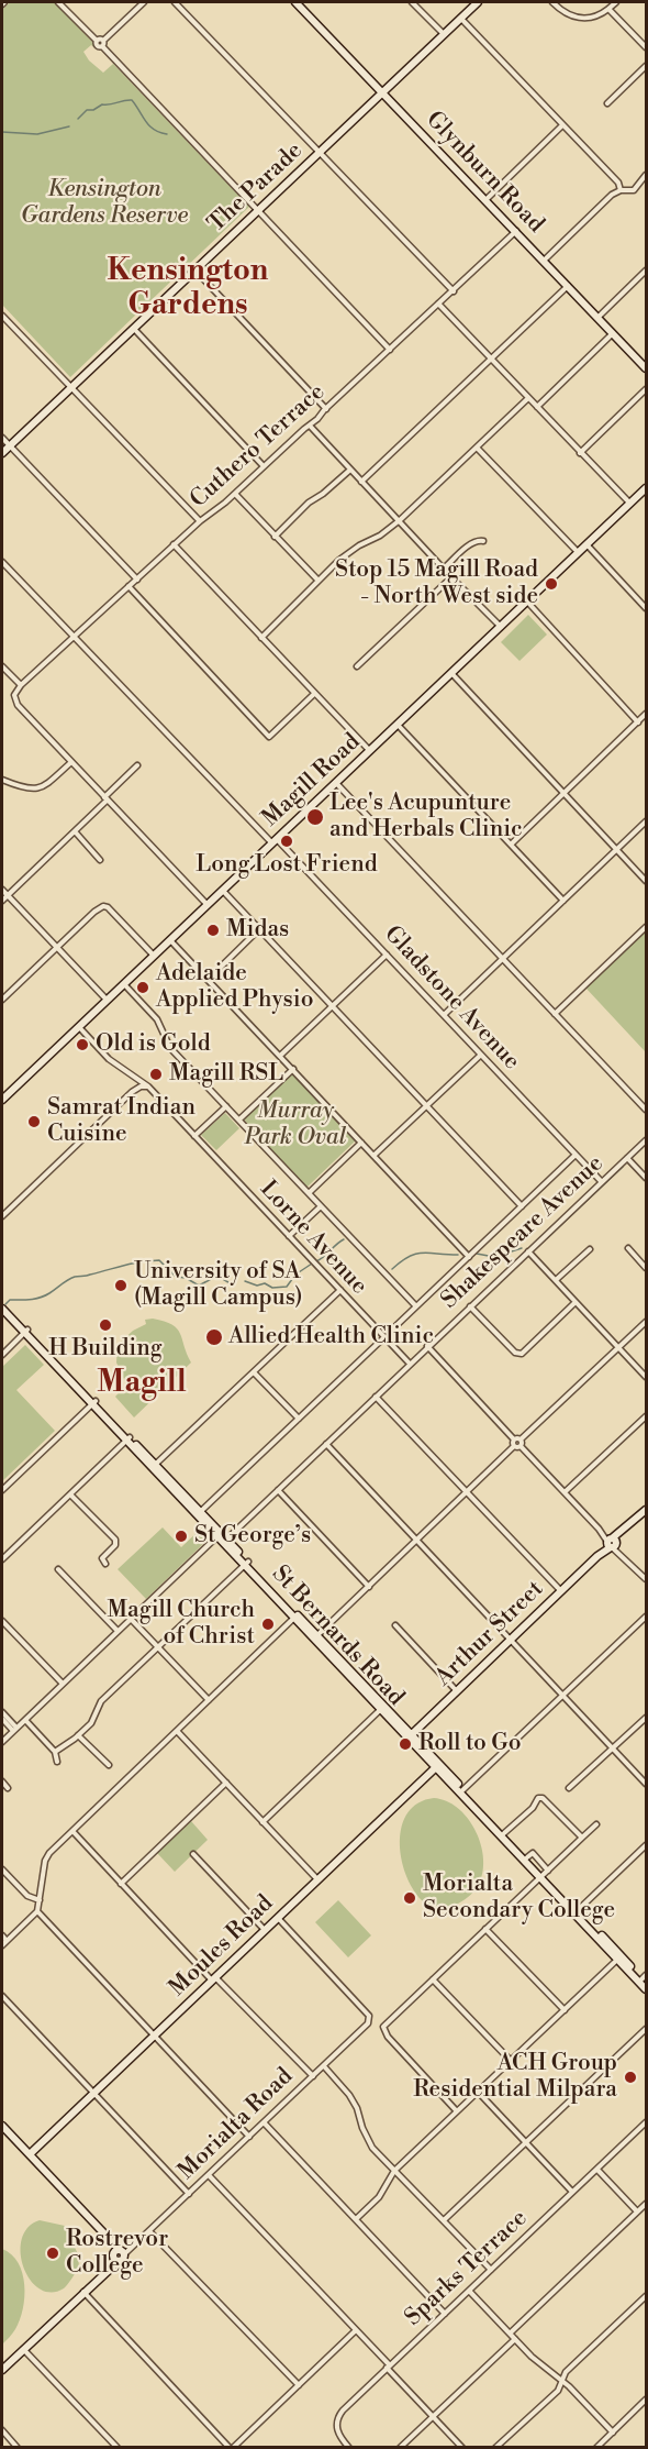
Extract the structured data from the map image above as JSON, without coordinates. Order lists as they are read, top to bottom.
{
  "streets": {
    "main road": [
      "Glynburn Road",
      "The Parade",
      "Magill Road",
      "Arthur Street",
      "St Bernards Road",
      "Moules Road",
      "Morialta Road"
    ],
    "street": [
      "Cuthero Terrace",
      "Gladstone Avenue",
      "Shakespeare Avenue",
      "Lorne Avenue",
      "Sparks Terrace"
    ]
  },
  "crossings": [
    ["Glynburn Road", "The Parade"],
    ["Glynburn Road", "Cuthero Terrace"],
    ["Cuthero Terrace", "Gladstone Avenue"],
    ["Magill Road", "Gladstone Avenue"],
    ["Magill Road", "Lorne Avenue"],
    ["Gladstone Avenue", "Shakespeare Avenue"],
    ["Shakespeare Avenue", "Lorne Avenue"],
    ["Shakespeare Avenue", "St Bernards Road"],
    ["Arthur Street", "St Bernards Road"],
    ["St Bernards Road", "Moules Road"],
    ["Moules Road", "Morialta Road"]
  ],
  "districts": ["Kensington Gardens", "Magill"],
  "parks": ["Kensington Gardens Reserve", "Murray Park Oval"],
  "places": [
    "Stop 15 Magill Road - North West side",
    "Lee's Acupunture and Herbals Clinic",
    "Long Lost Friend",
    "Midas",
    "Adelaide Applied Physio",
    "Old is Gold",
    "Magill RSL",
    "Samrat Indian Cuisine",
    "University of SA (Magill Campus)",
    "H Building",
    "Allied Health Clinic",
    "St George’s",
    "Magill Church of Christ",
    "Roll to Go",
    "Morialta Secondary College",
    "ACH Group Residential Milpara",
    "Rostrevor College"
  ]
}
